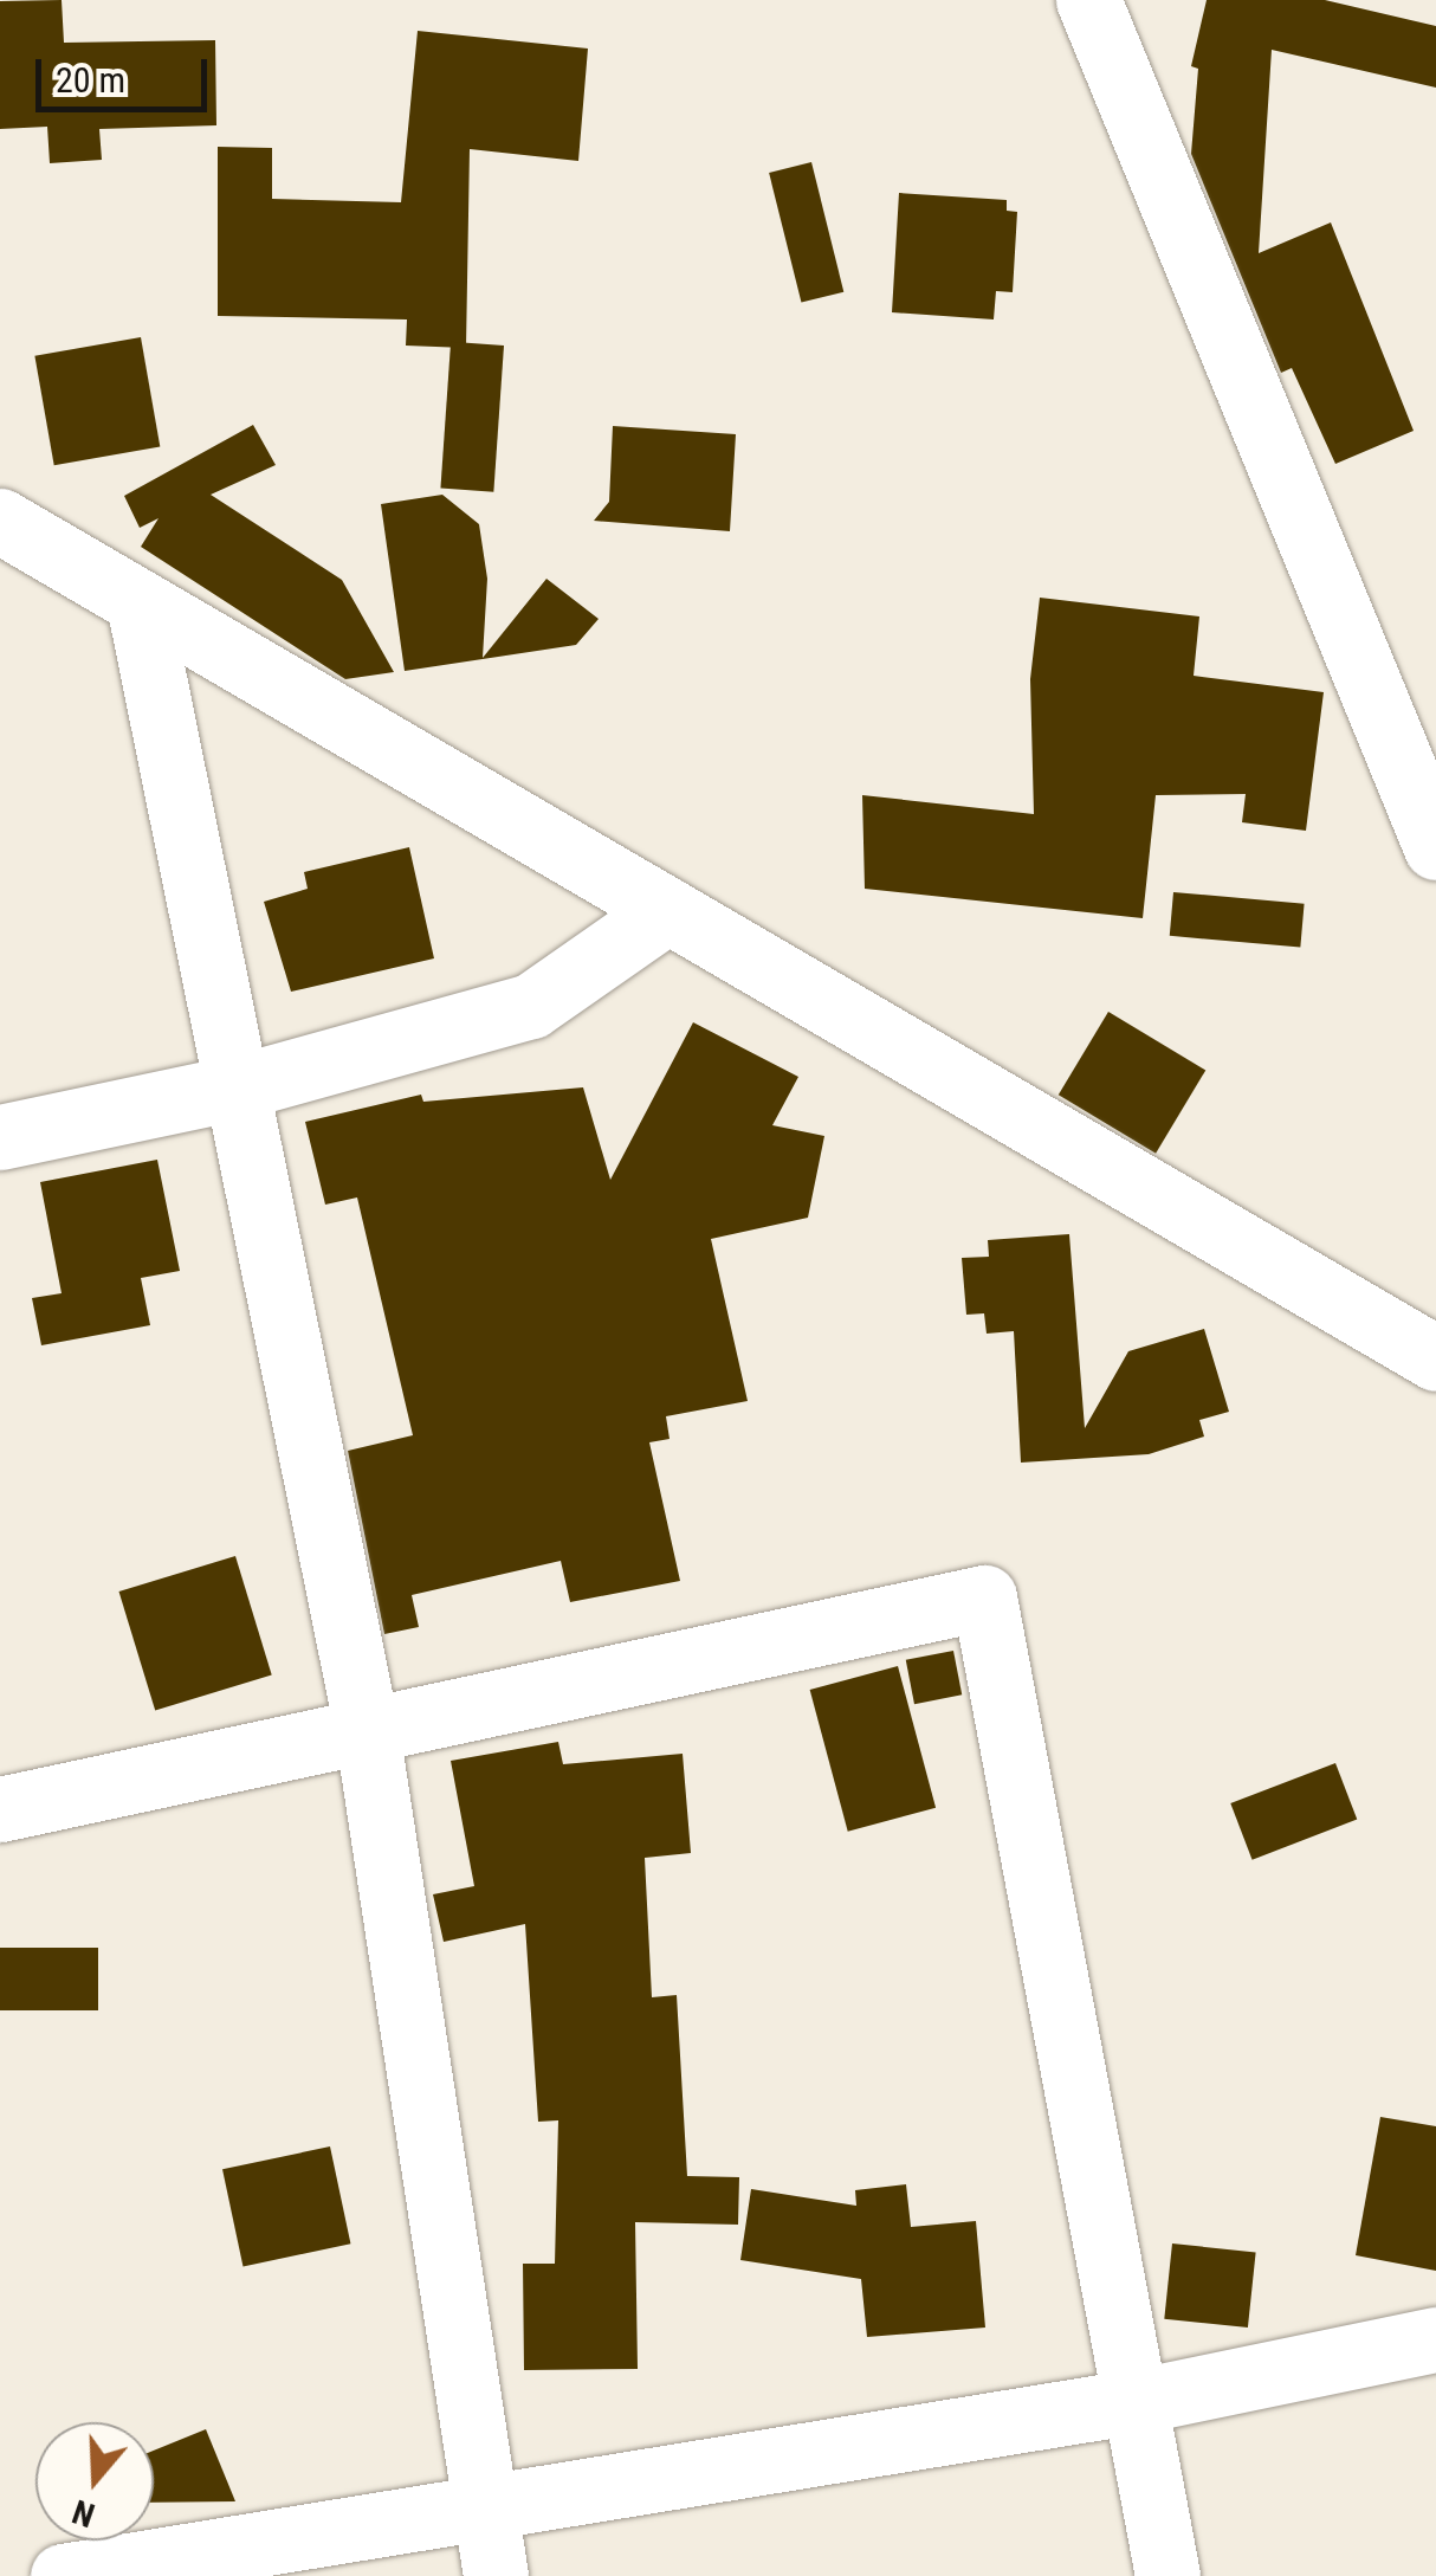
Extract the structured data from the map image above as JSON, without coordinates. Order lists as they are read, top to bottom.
{
  "scale_bar": "20 m",
  "north": "bottom"
}
